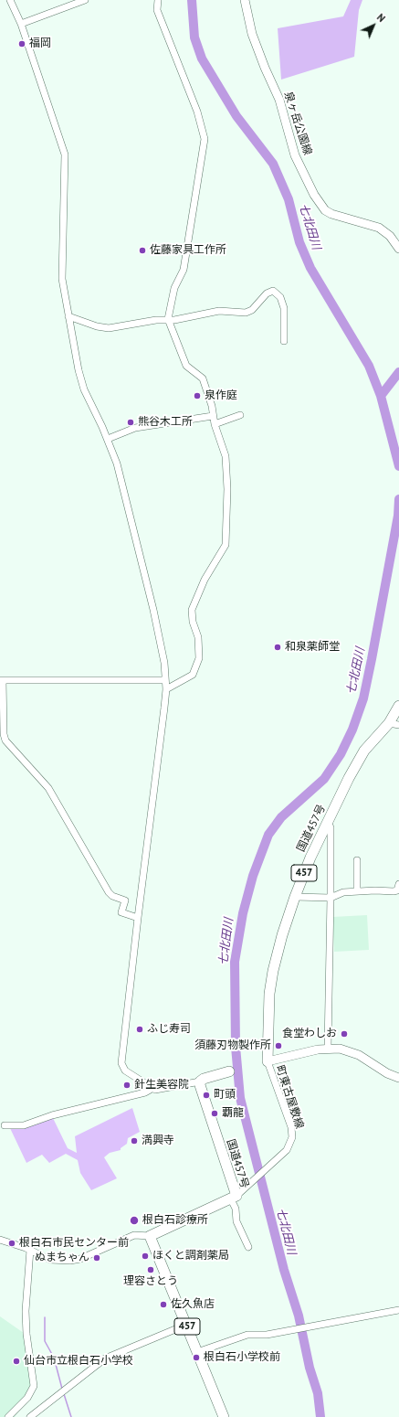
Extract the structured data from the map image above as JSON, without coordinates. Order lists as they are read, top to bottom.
{
  "streets": {
    "highway": ["国道457号", "457"],
    "main road": ["泉ヶ岳公園線"],
    "street": ["町東古屋敷線"]
  },
  "crossings": [
    ["国道457号", "457"],
    ["国道457号", "町東古屋敷線"]
  ],
  "water": ["七北田川"],
  "places": [
    "福岡",
    "佐藤家具工作所",
    "泉作庭",
    "熊谷木工所",
    "和泉薬師堂",
    "ふじ寿司",
    "食堂わしお",
    "須藤刃物製作所",
    "針生美容院",
    "町頭",
    "覇龍",
    "満興寺",
    "根白石診療所",
    "根白石市民センター前",
    "ほくと調剤薬局",
    "ぬまちゃん",
    "理容さとう",
    "佐久魚店",
    "根白石小学校前",
    "仙台市立根白石小学校"
  ],
  "north": "top right"
}
